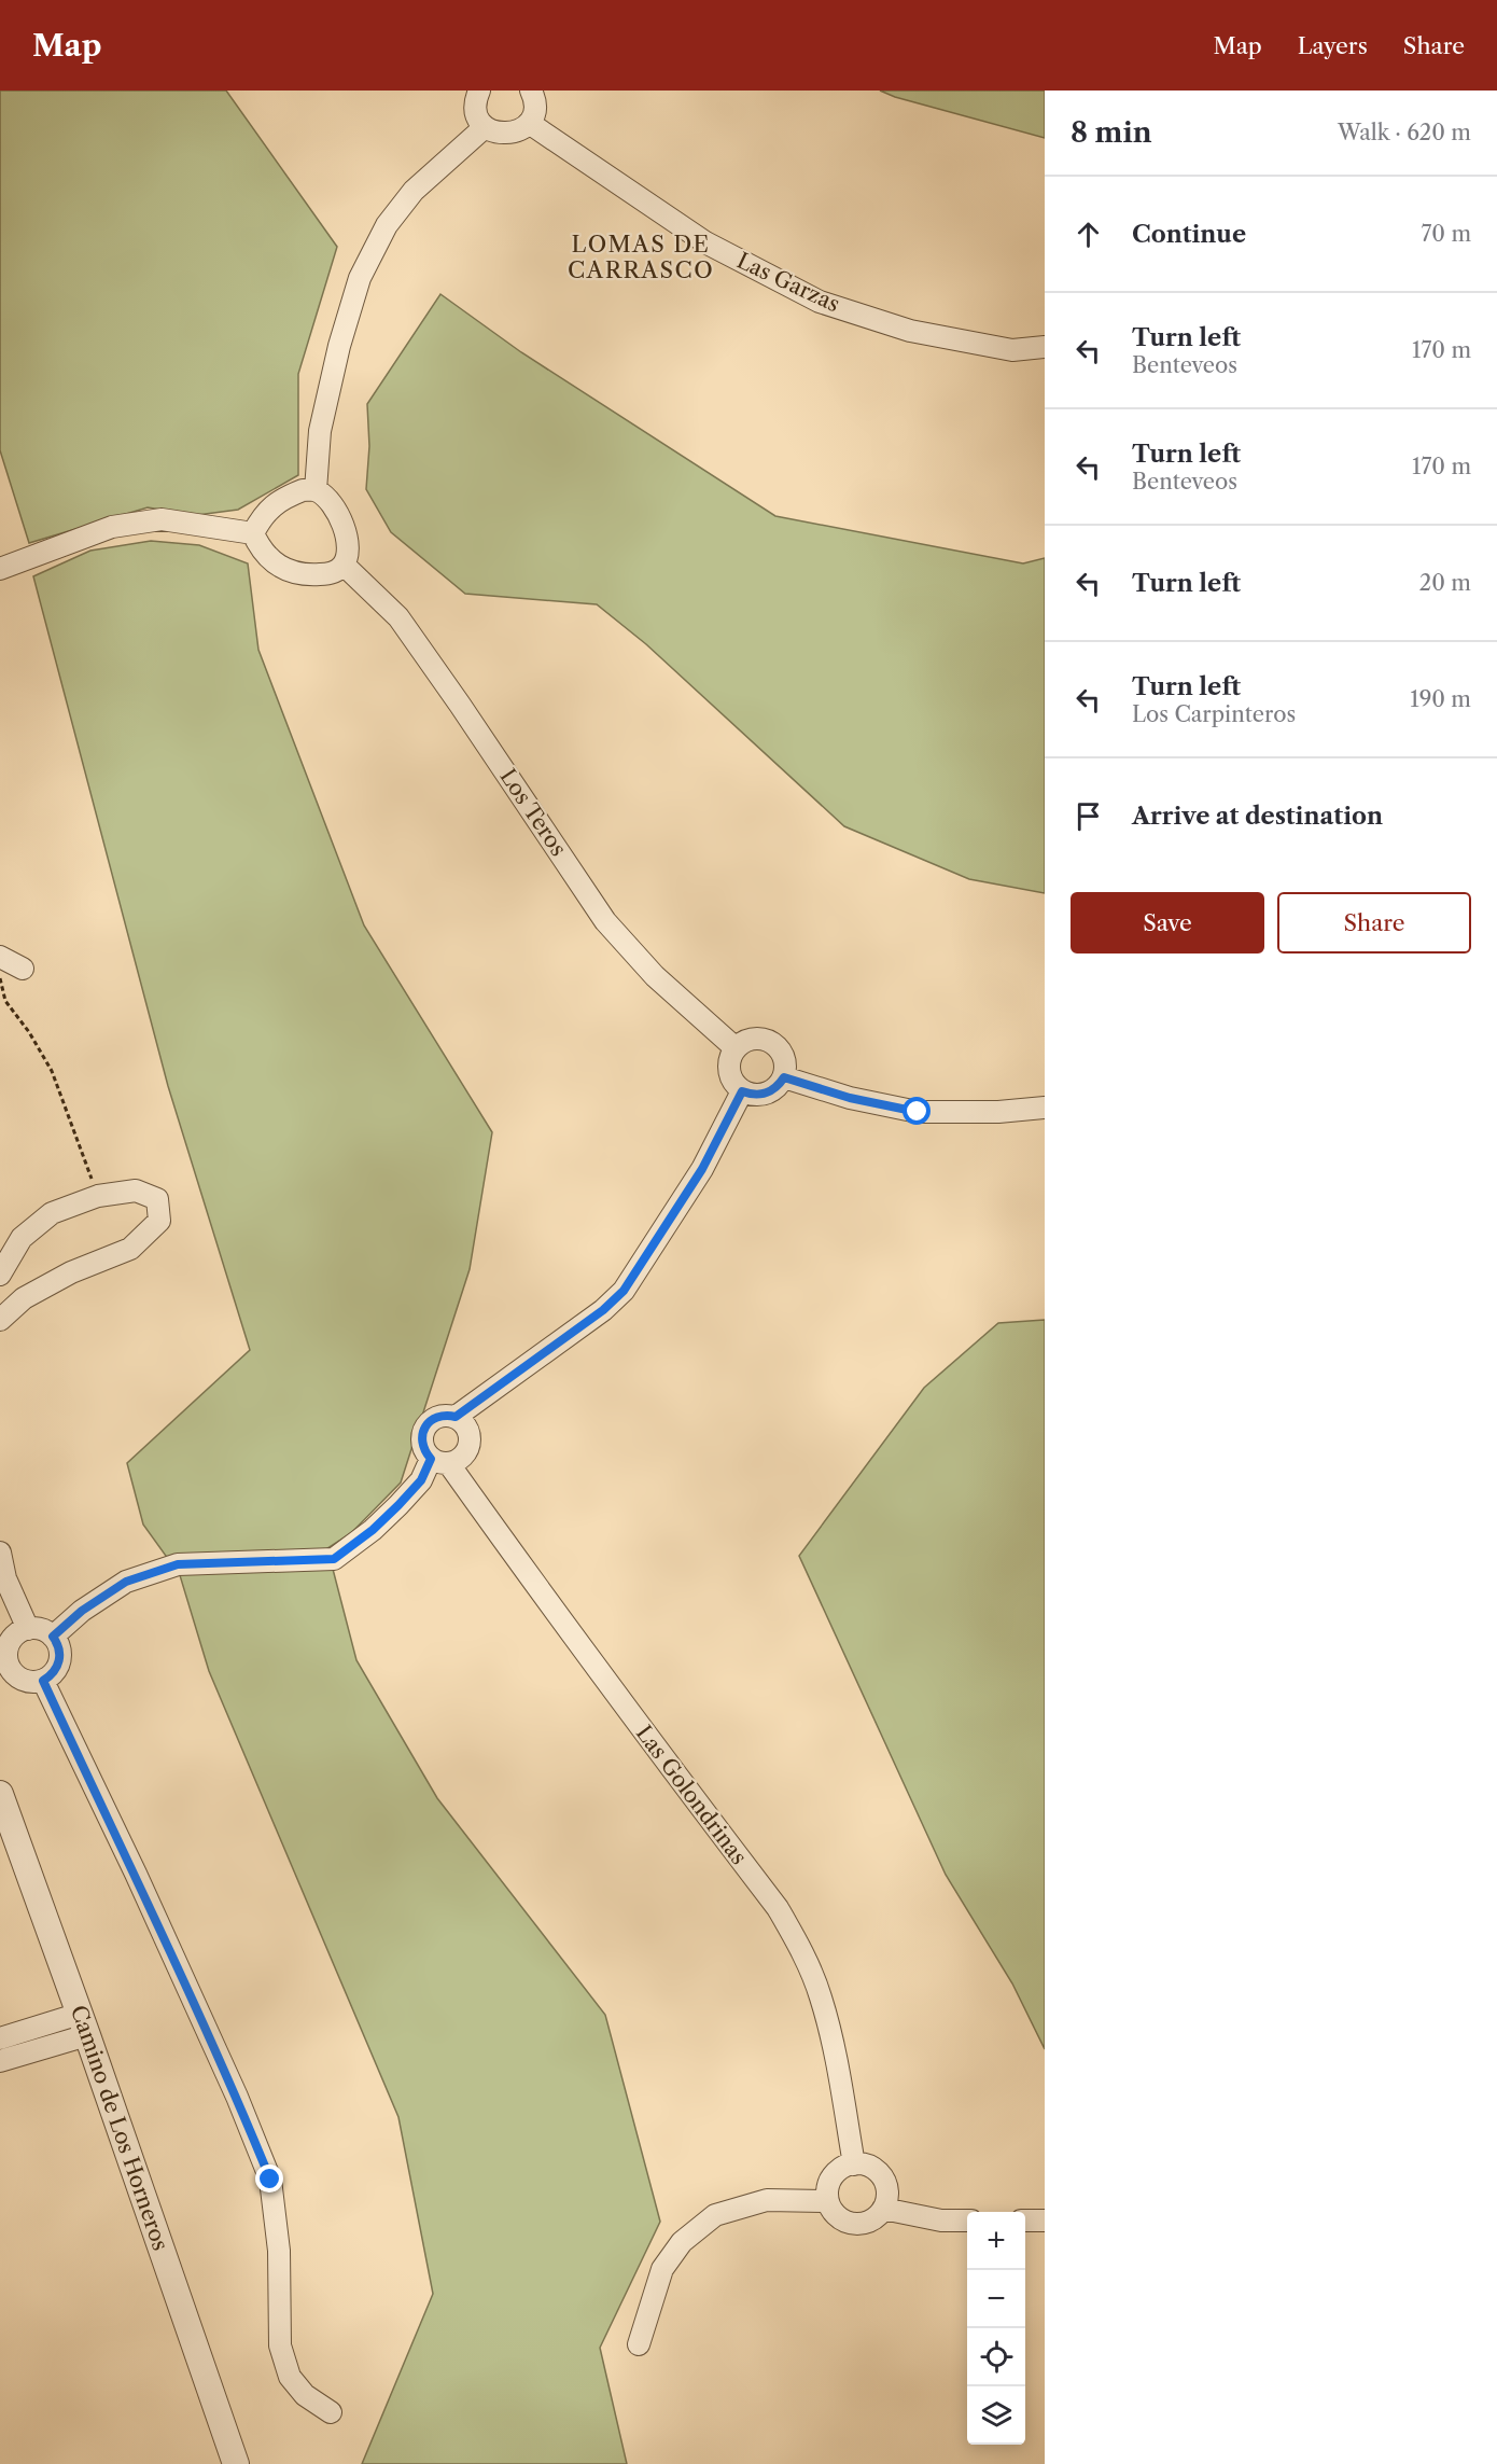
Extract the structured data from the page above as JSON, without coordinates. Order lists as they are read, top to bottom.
{
  "streets": {
    "street": [
      "Las Garzas",
      "Los Teros",
      "Las Golondrinas",
      "Camino de Los Horneros"
    ]
  },
  "districts": ["LOMAS DE CARRASCO"],
  "page": {
    "header": "Map",
    "nav": ["Map", "Layers", "Share"],
    "heading": ["8 min", "Walk · 620 m"],
    "list": [
      ["Continue", "70 m"],
      ["Turn left", "Benteveos", "170 m"],
      ["Turn left", "Benteveos", "170 m"],
      ["Turn left", "20 m"],
      ["Turn left", "Los Carpinteros", "190 m"],
      "Arrive at destination"
    ],
    "buttons": ["Save", "Share"],
    "map_buttons": ["+", "−"]
  }
}
